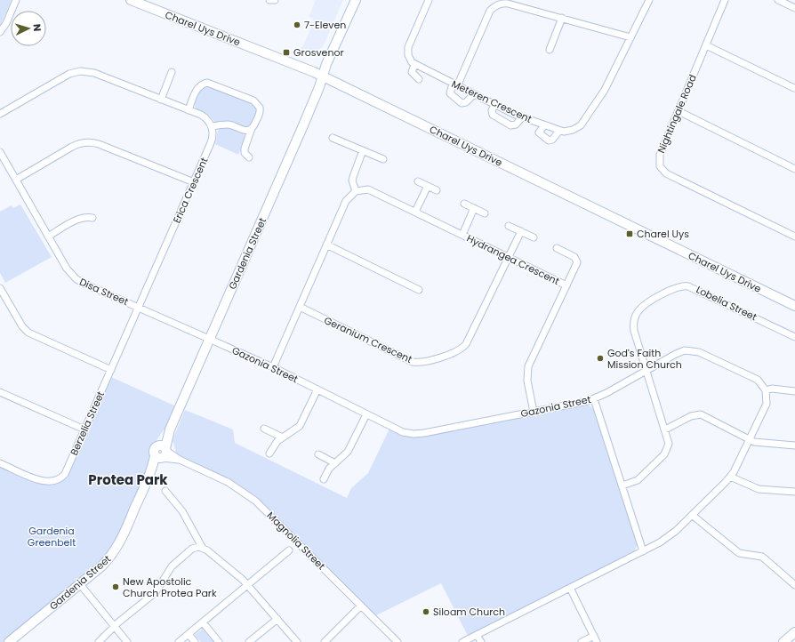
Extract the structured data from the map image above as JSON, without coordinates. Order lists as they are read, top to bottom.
{
  "streets": {
    "main road": ["Charel Uys Drive", "Gardenia Street"],
    "street": [
      "Meteren Crescent",
      "Nightingale Road",
      "Erica Crescent",
      "Hydrangea Crescent",
      "Disa Street",
      "Lobelia Street",
      "Geranium Crescent",
      "Gazonia Street",
      "Berzelia Street",
      "Magnolia Street"
    ]
  },
  "crossings": [
    ["Charel Uys Drive", "Gardenia Street"],
    ["Erica Crescent", "Disa Street"],
    ["Erica Crescent", "Berzelia Street"],
    ["Gardenia Street", "Disa Street"],
    ["Gardenia Street", "Gazonia Street"],
    ["Gardenia Street", "Magnolia Street"],
    ["Hydrangea Crescent", "Geranium Crescent"],
    ["Hydrangea Crescent", "Gazonia Street"],
    ["Disa Street", "Gazonia Street"],
    ["Disa Street", "Berzelia Street"],
    ["Lobelia Street", "Gazonia Street"]
  ],
  "districts": ["Protea Park"],
  "parks": ["Gardenia Greenbelt"],
  "places": {
    "other": [
      "7-Eleven",
      "God's Faith Mission Church",
      "New Apostolic Church Protea Park",
      "Siloam Church"
    ],
    "transit": ["Grosvenor", "Charel Uys"]
  },
  "north": "right"
}
